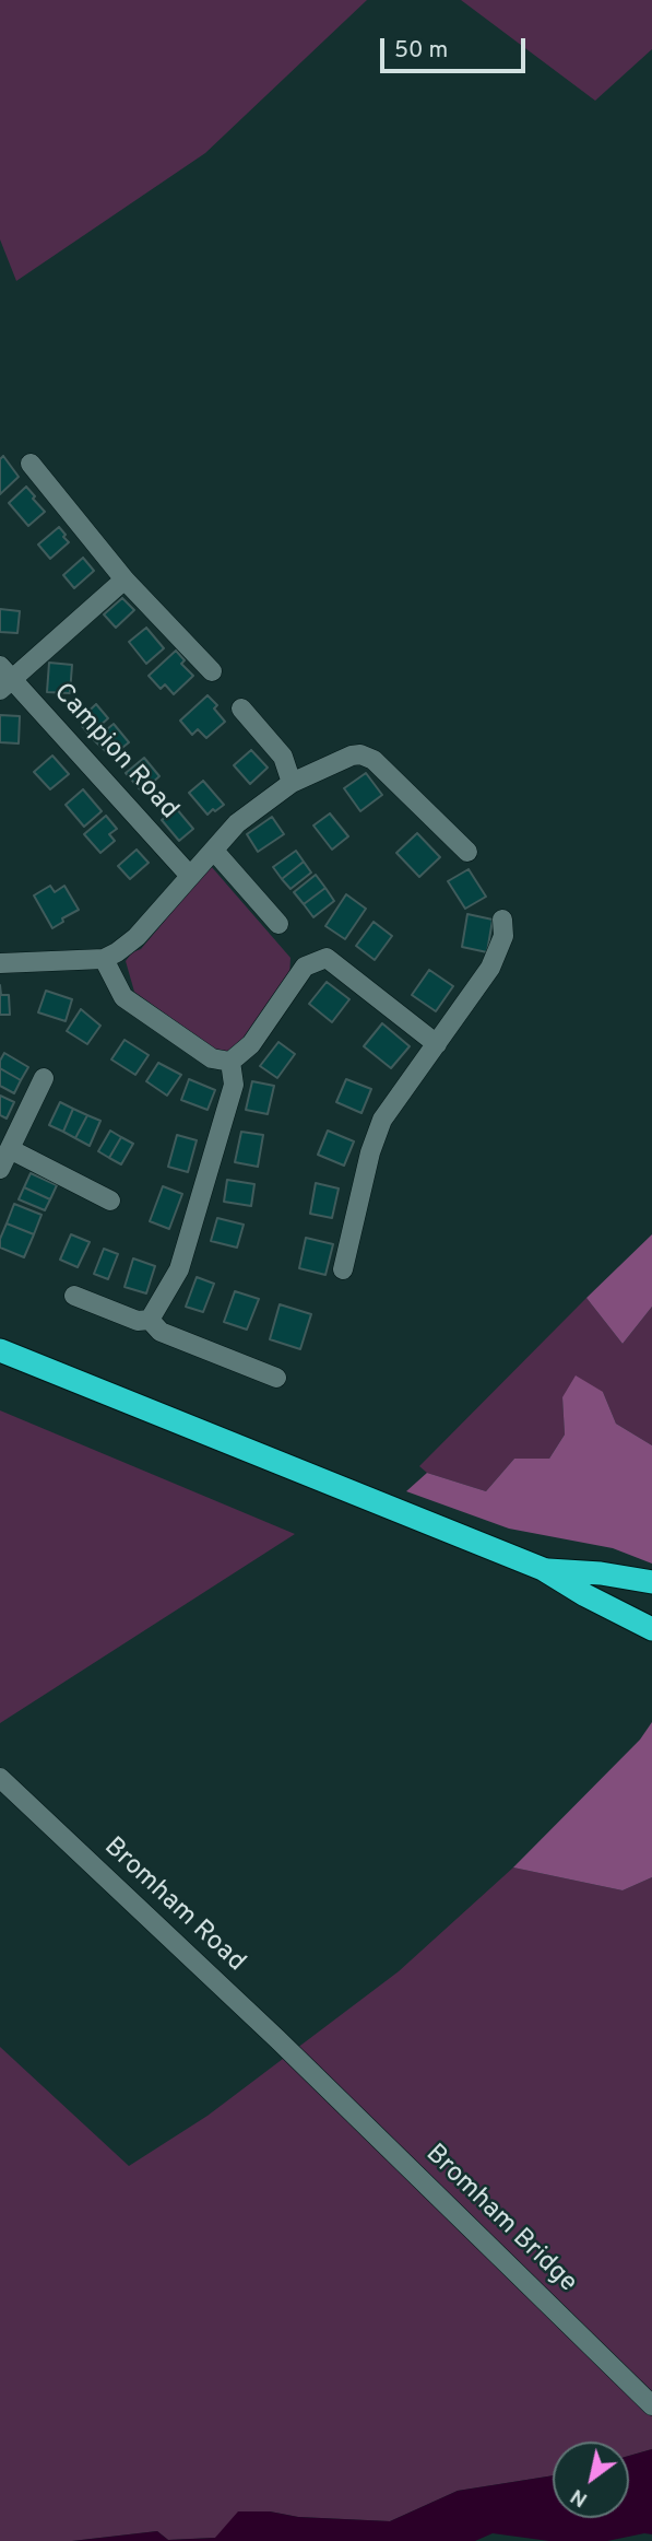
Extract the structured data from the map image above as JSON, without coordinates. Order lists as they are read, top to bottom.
{
  "streets": {
    "street": ["Campion Road", "Bromham Road", "Bromham Bridge"]
  },
  "crossings": [
    ["Bromham Road", "Bromham Bridge"]
  ],
  "scale_bar": "50 m",
  "north": "bottom left"
}
